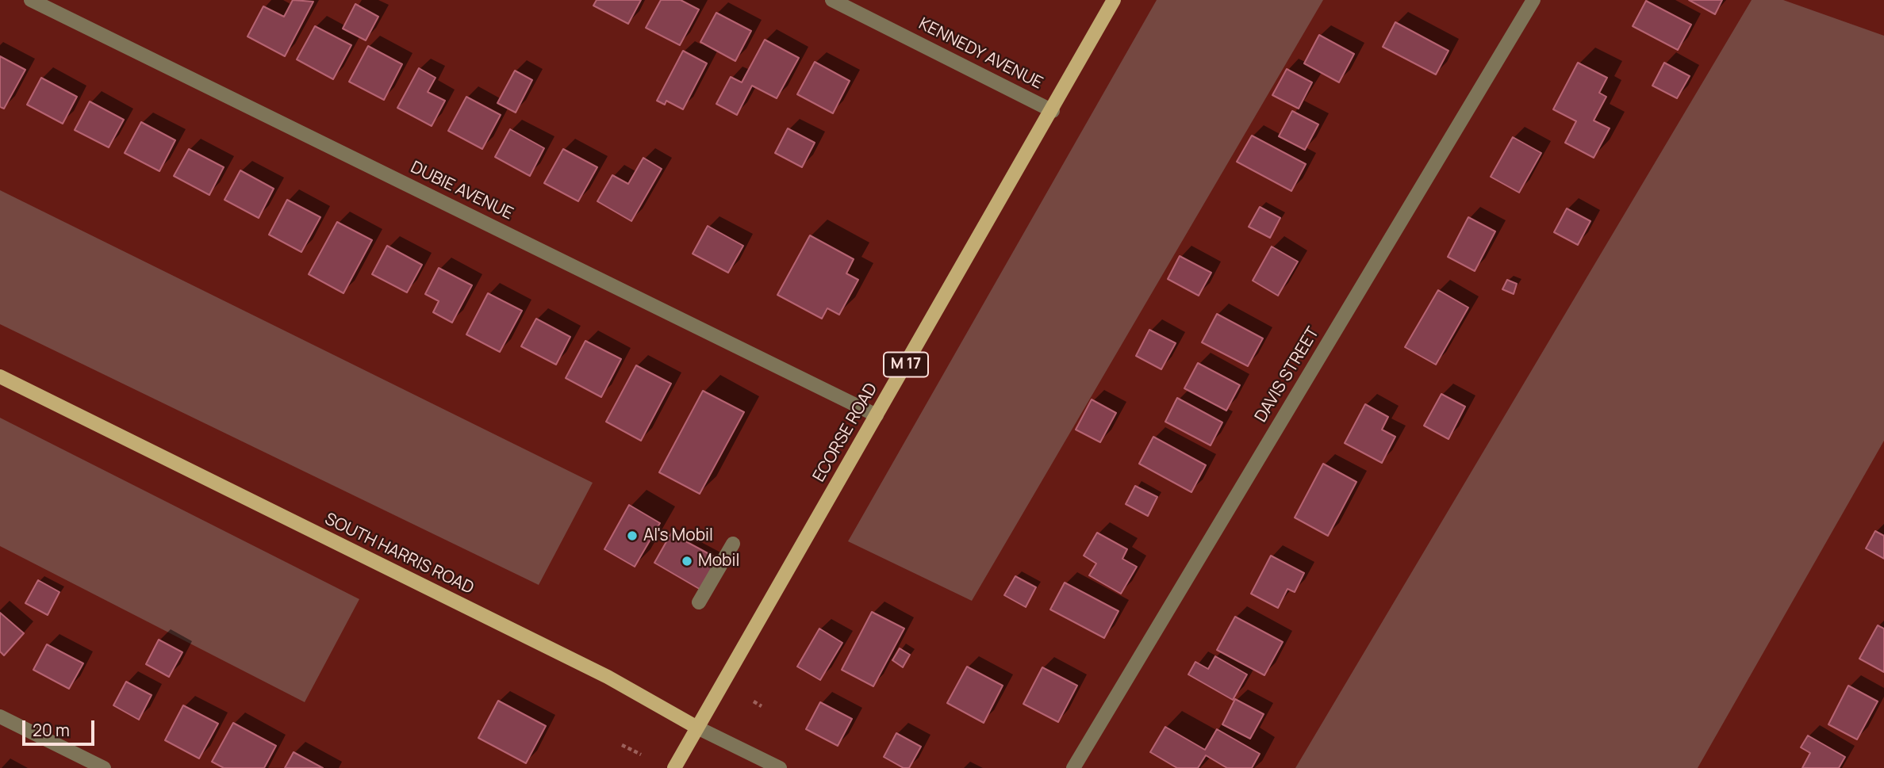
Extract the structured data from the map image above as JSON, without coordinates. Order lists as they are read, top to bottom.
{
  "streets": {
    "main road": ["M 17", "ECORSE ROAD", "SOUTH HARRIS ROAD"],
    "street": ["KENNEDY AVENUE", "DUBIE AVENUE", "DAVIS STREET"]
  },
  "crossings": [
    ["KENNEDY AVENUE", "ECORSE ROAD"],
    ["DUBIE AVENUE", "ECORSE ROAD"],
    ["ECORSE ROAD", "SOUTH HARRIS ROAD"]
  ],
  "places": ["Al's Mobil", "Mobil"],
  "scale_bar": "20 m"
}
